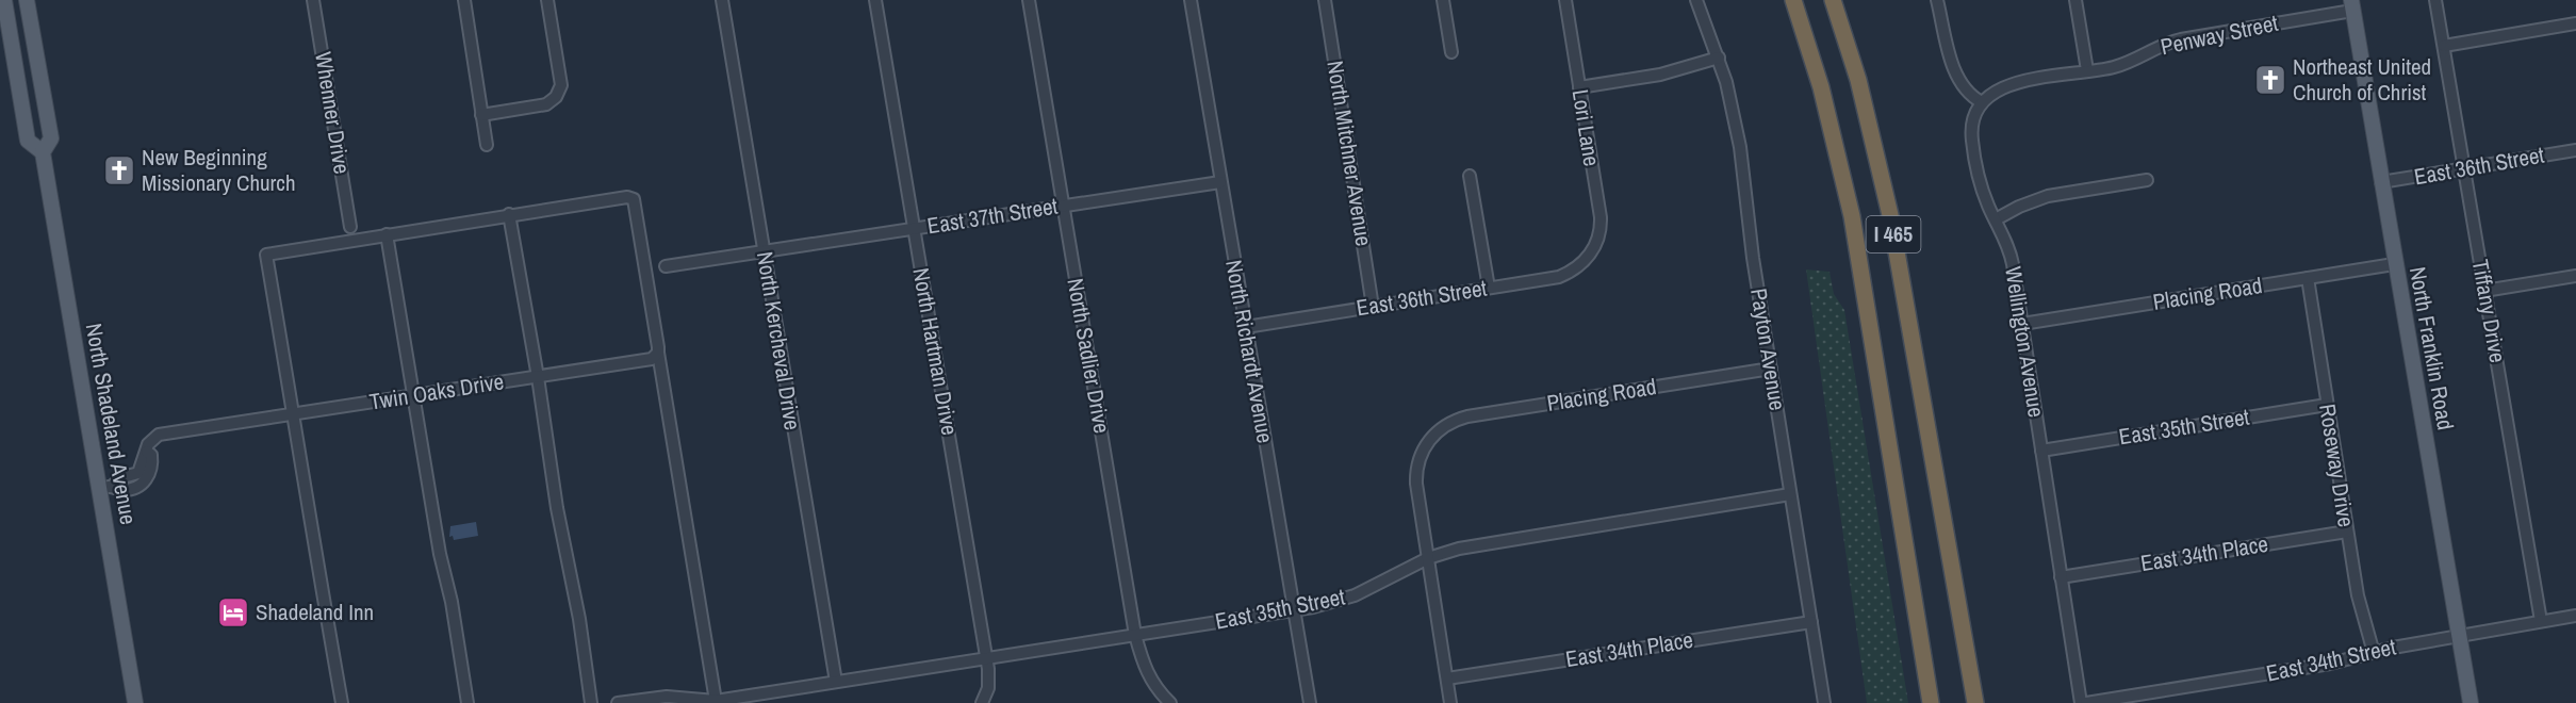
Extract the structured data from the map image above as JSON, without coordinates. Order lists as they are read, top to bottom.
{
  "streets": {
    "highway": ["I 465"],
    "main road": ["North Franklin Road", "North Shadeland Avenue"],
    "street": [
      "Penway Street",
      "Whenner Drive",
      "Lori Lane",
      "North Mitchner Avenue",
      "East 36th Street",
      "East 37th Street",
      "Placing Road",
      "Tiffany Drive",
      "North Kercheval Drive",
      "Wellington Avenue",
      "Payton Avenue",
      "North Hartman Drive",
      "North Richardt Avenue",
      "North Sadlier Drive",
      "Twin Oaks Drive",
      "East 35th Street",
      "Roseway Drive",
      "East 34th Place",
      "East 34th Street"
    ]
  },
  "crossings": [
    ["Penway Street", "Wellington Avenue"],
    ["Penway Street", "North Franklin Road"],
    ["Lori Lane", "East 36th Street"],
    ["North Mitchner Avenue", "East 36th Street"],
    ["East 36th Street", "Tiffany Drive"],
    ["East 36th Street", "North Franklin Road"],
    ["East 36th Street", "North Richardt Avenue"],
    ["East 37th Street", "North Kercheval Drive"],
    ["East 37th Street", "North Hartman Drive"],
    ["East 37th Street", "North Richardt Avenue"],
    ["East 37th Street", "North Sadlier Drive"],
    ["Placing Road", "Wellington Avenue"],
    ["Placing Road", "North Franklin Road"],
    ["Placing Road", "Payton Avenue"],
    ["Placing Road", "East 35th Street"],
    ["Placing Road", "Roseway Drive"],
    ["Tiffany Drive", "East 34th Street"],
    ["North Kercheval Drive", "East 35th Street"],
    ["Wellington Avenue", "East 35th Street"],
    ["Wellington Avenue", "East 34th Place"],
    ["Wellington Avenue", "East 34th Street"],
    ["North Franklin Road", "East 34th Street"],
    ["Payton Avenue", "East 35th Street"],
    ["Payton Avenue", "East 34th Place"],
    ["North Hartman Drive", "East 35th Street"],
    ["North Richardt Avenue", "East 35th Street"],
    ["North Sadlier Drive", "East 35th Street"],
    ["Twin Oaks Drive", "North Shadeland Avenue"],
    ["East 35th Street", "Roseway Drive"],
    ["Roseway Drive", "East 34th Place"],
    ["Roseway Drive", "East 34th Street"]
  ],
  "places": {
    "church": ["Northeast United Church of Christ", "New Beginning Missionary Church"],
    "hotel": ["Shadeland Inn"]
  }
}
